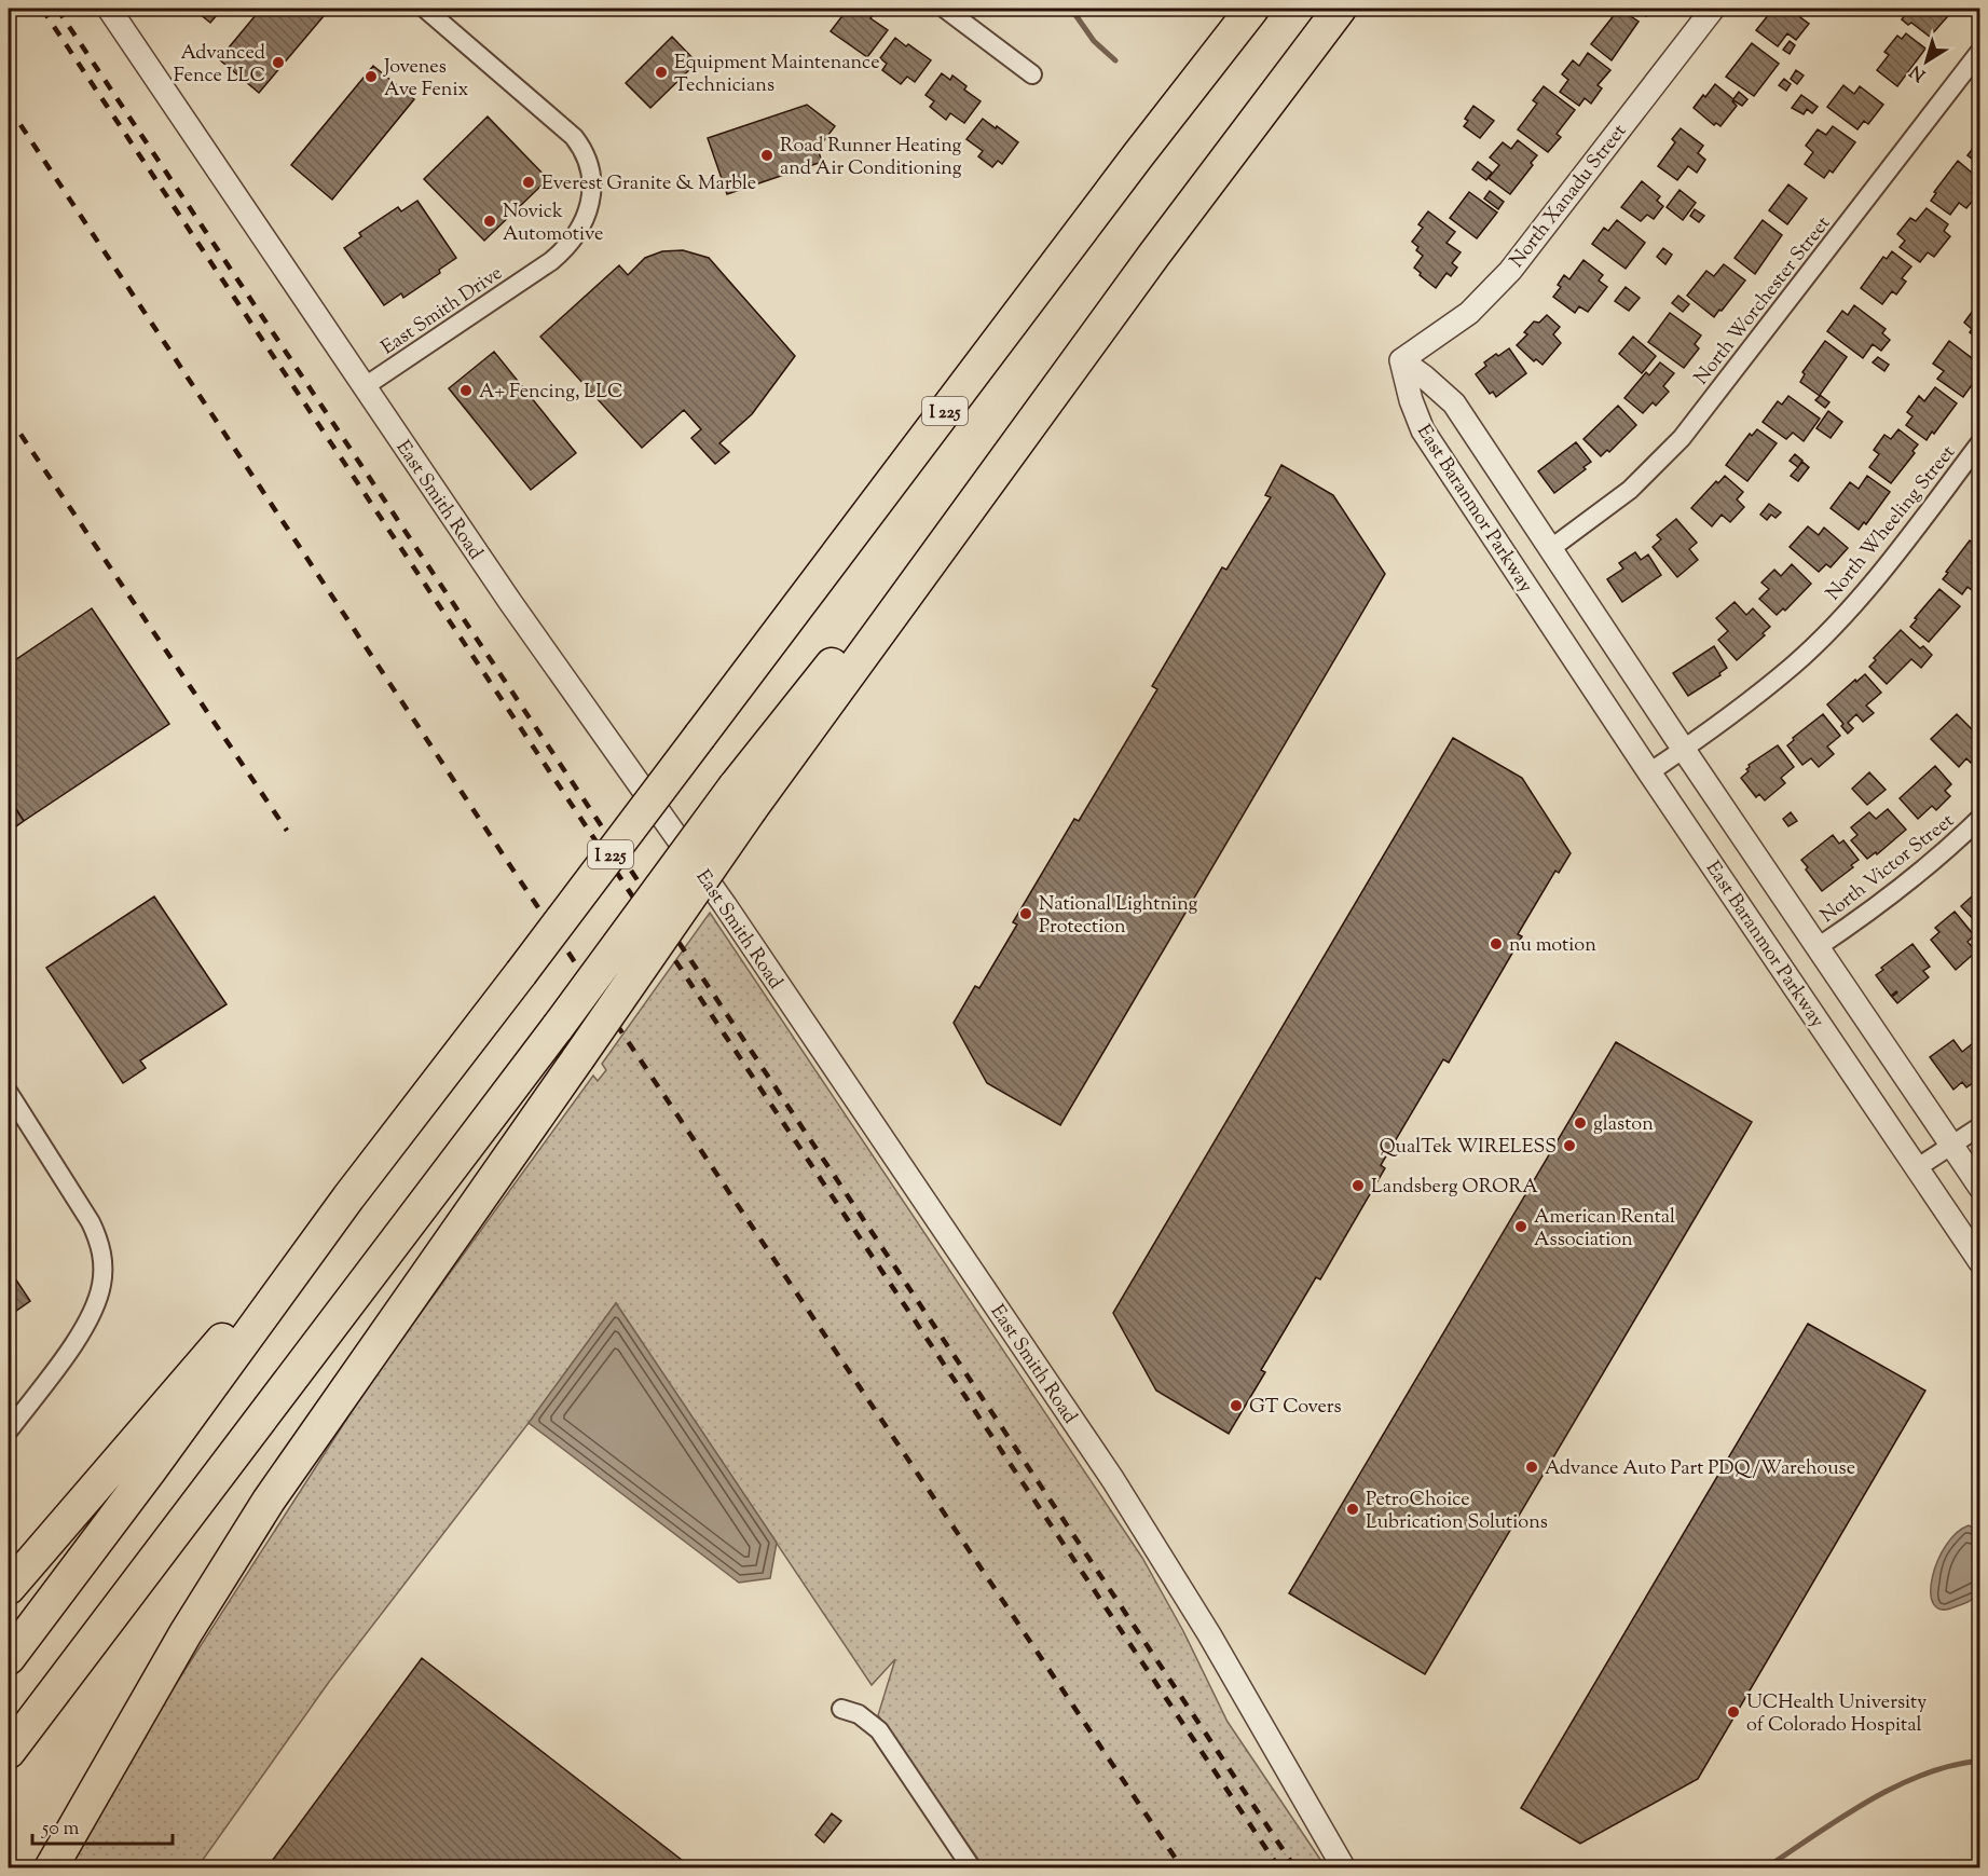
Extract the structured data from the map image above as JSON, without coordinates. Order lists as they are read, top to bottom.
{
  "streets": {
    "highway": ["I 225"],
    "street": [
      "North Xanadu Street",
      "North Worchester Street",
      "East Smith Drive",
      "East Smith Road",
      "East Baranmor Parkway",
      "North Wheeling Street",
      "North Victor Street"
    ]
  },
  "crossings": [
    ["North Xanadu Street", "East Baranmor Parkway"],
    ["North Worchester Street", "East Baranmor Parkway"],
    ["East Smith Drive", "East Smith Road"],
    ["East Baranmor Parkway", "North Wheeling Street"],
    ["East Baranmor Parkway", "North Victor Street"]
  ],
  "places": [
    "Advanced Fence LLC",
    "Equipment Maintenance Technicians",
    "Jovenes Ave Fenix",
    "Road Runner Heating and Air Conditioning",
    "Everest Granite & Marble",
    "Novick Automotive",
    "A+ Fencing, LLC",
    "National Lightning Protection",
    "nu motion",
    "glaston",
    "QualTek WIRELESS",
    "Landsberg ORORA",
    "American Rental Association",
    "GT Covers",
    "Advance Auto Part PDQ/Warehouse",
    "PetroChoice Lubrication Solutions",
    "UCHealth University of Colorado Hospital"
  ],
  "scale_bar": "50 m",
  "north": "bottom left"
}
